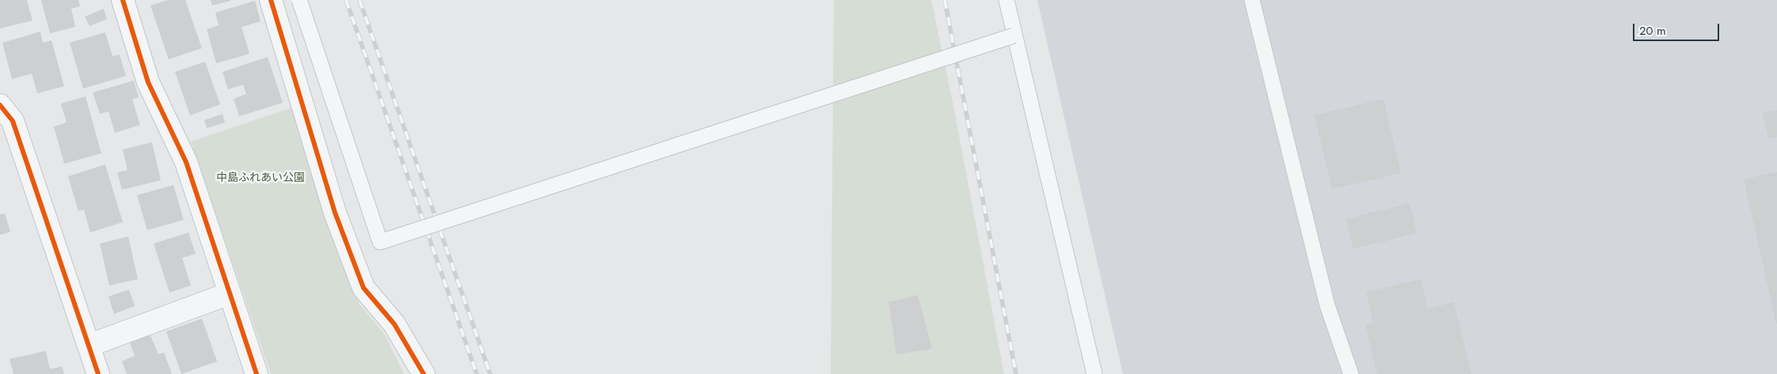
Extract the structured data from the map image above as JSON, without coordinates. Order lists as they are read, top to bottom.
{
  "parks": ["中島ふれあい公園"],
  "scale_bar": "20 m"
}
